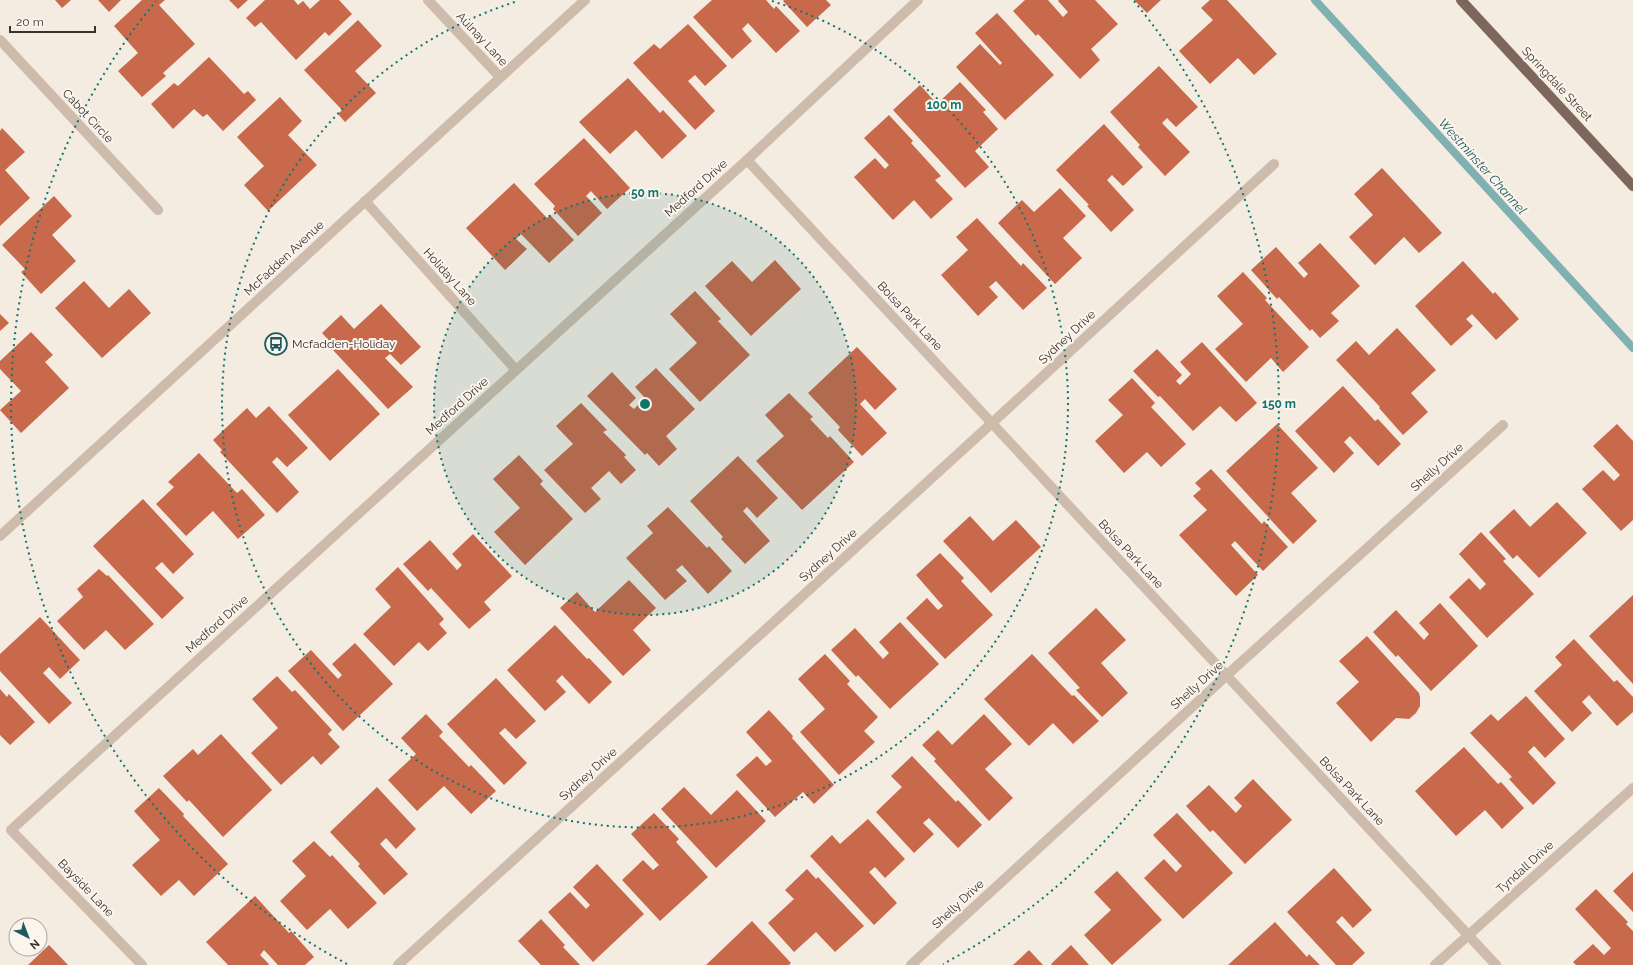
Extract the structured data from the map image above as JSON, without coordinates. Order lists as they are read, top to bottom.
{
  "streets": {
    "main road": ["Springdale Street"],
    "street": [
      "Aulnay Lane",
      "Cabot Circle",
      "Medford Drive",
      "McFadden Avenue",
      "Holiday Lane",
      "Bolsa Park Lane",
      "Sydney Drive",
      "Shelly Drive",
      "Tyndall Drive",
      "Bayside Lane"
    ]
  },
  "crossings": [
    ["Aulnay Lane", "McFadden Avenue"],
    ["Medford Drive", "Holiday Lane"],
    ["Medford Drive", "Bolsa Park Lane"],
    ["Medford Drive", "Bayside Lane"],
    ["McFadden Avenue", "Holiday Lane"],
    ["Bolsa Park Lane", "Sydney Drive"],
    ["Bolsa Park Lane", "Shelly Drive"],
    ["Bolsa Park Lane", "Tyndall Drive"]
  ],
  "water": ["Westminster Channel"],
  "places": {
    "bus stop": ["Mcfadden-Holiday"]
  },
  "scale_bar": "20 m",
  "north": "bottom right",
  "rings": ["100 m", "50 m", "150 m"]
}
